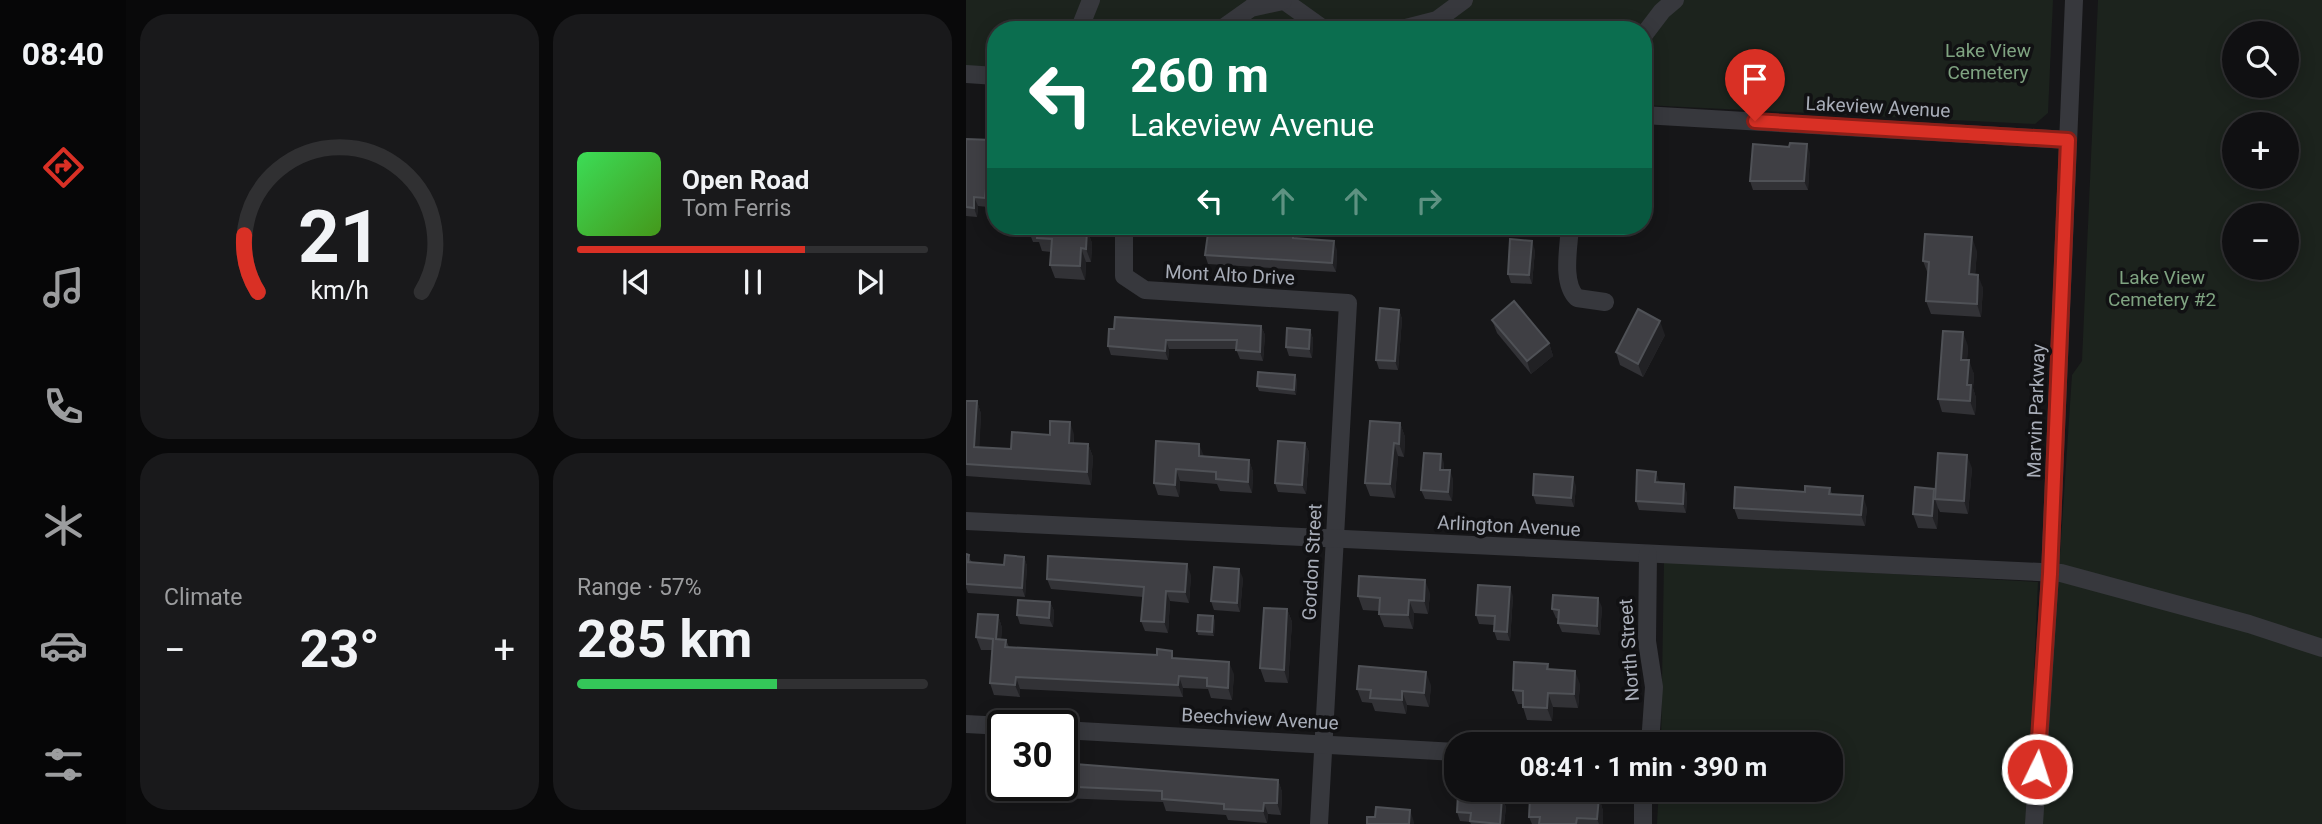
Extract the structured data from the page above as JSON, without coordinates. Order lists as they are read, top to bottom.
{
  "streets": {
    "street": [
      "Lakeview Avenue",
      "Mont Alto Drive",
      "Marvin Parkway",
      "Arlington Avenue",
      "Gordon Street",
      "North Street",
      "Beechview Avenue"
    ]
  },
  "crossings": [
    ["Lakeview Avenue", "Marvin Parkway"],
    ["Mont Alto Drive", "Gordon Street"],
    ["Marvin Parkway", "Arlington Avenue"],
    ["Arlington Avenue", "Gordon Street"],
    ["Arlington Avenue", "North Street"],
    ["Gordon Street", "Beechview Avenue"]
  ],
  "parks": ["Lake View Cemetery", "Lake View Cemetery #2"],
  "page": {
    "tabs": "08:40",
    "map_buttons": ["+", "−"],
    "turn": ["260 m", "Lakeview Avenue"],
    "song": ["Open Road", "Tom Ferris"],
    "tile": [
      "Climate",
      ["Range · 57%", "285 km"]
    ],
    "heat": ["−", "23°", "+"],
    "limit": "30",
    "trip": "08:41 · 1 min · 390 m",
    "gauge": ["21", "km/h"]
  }
}
